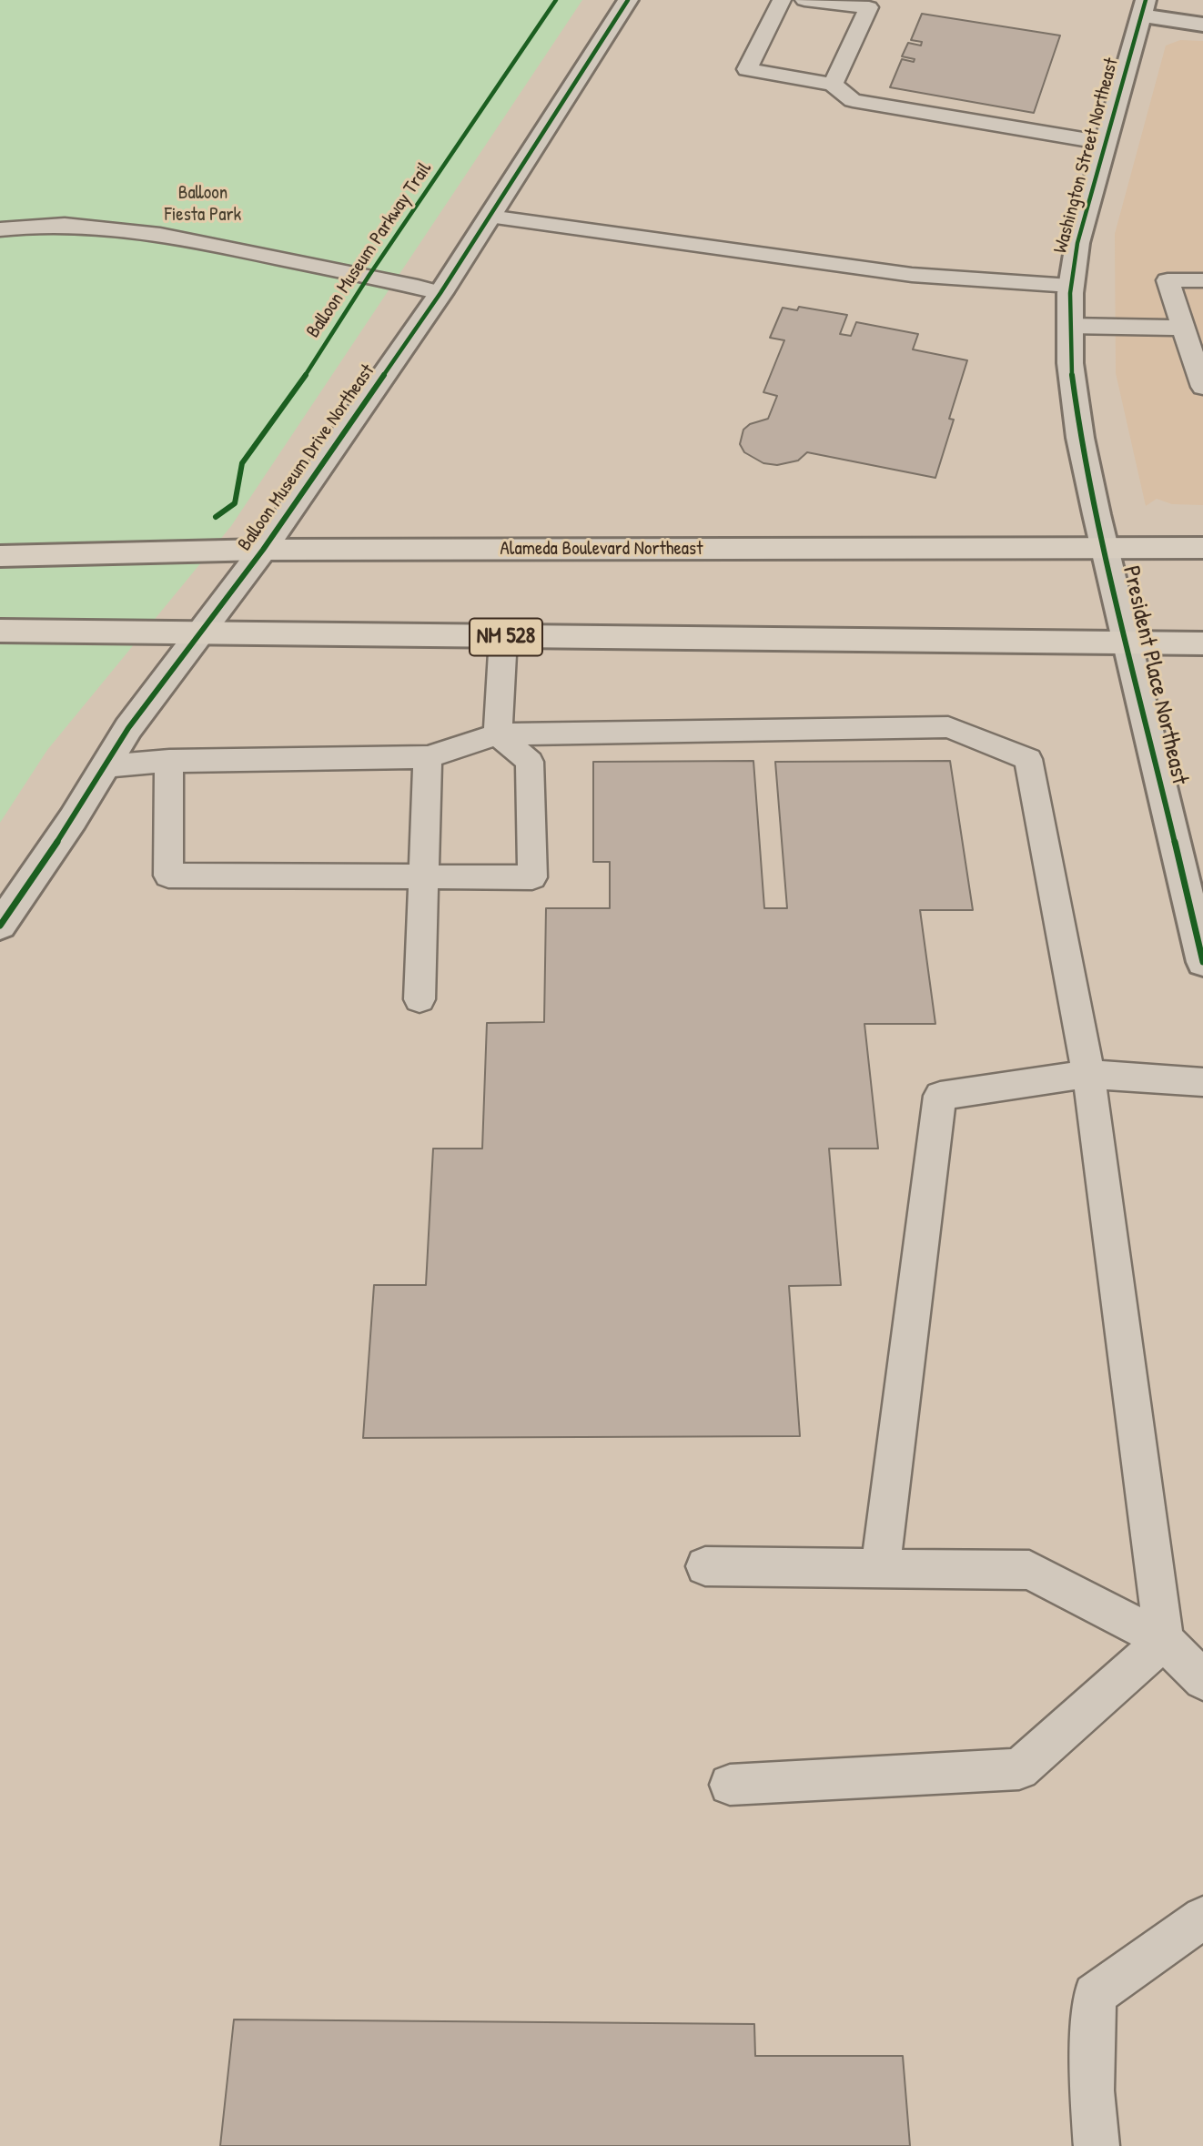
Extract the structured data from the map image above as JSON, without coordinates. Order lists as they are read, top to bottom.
{
  "streets": {
    "main road": ["Alameda Boulevard Northeast", "NM 528"],
    "street": ["Washington Street Northeast", "Balloon Museum Drive Northeast", "President Place Northeast"],
    "cycle path": ["Balloon Museum Parkway Trail"]
  },
  "crossings": [
    ["Washington Street Northeast", "Alameda Boulevard Northeast"],
    ["Washington Street Northeast", "President Place Northeast"],
    ["Balloon Museum Drive Northeast", "Alameda Boulevard Northeast"],
    ["Balloon Museum Drive Northeast", "NM 528"],
    ["Alameda Boulevard Northeast", "President Place Northeast"],
    ["NM 528", "President Place Northeast"]
  ],
  "parks": ["Balloon Fiesta Park"]
}
